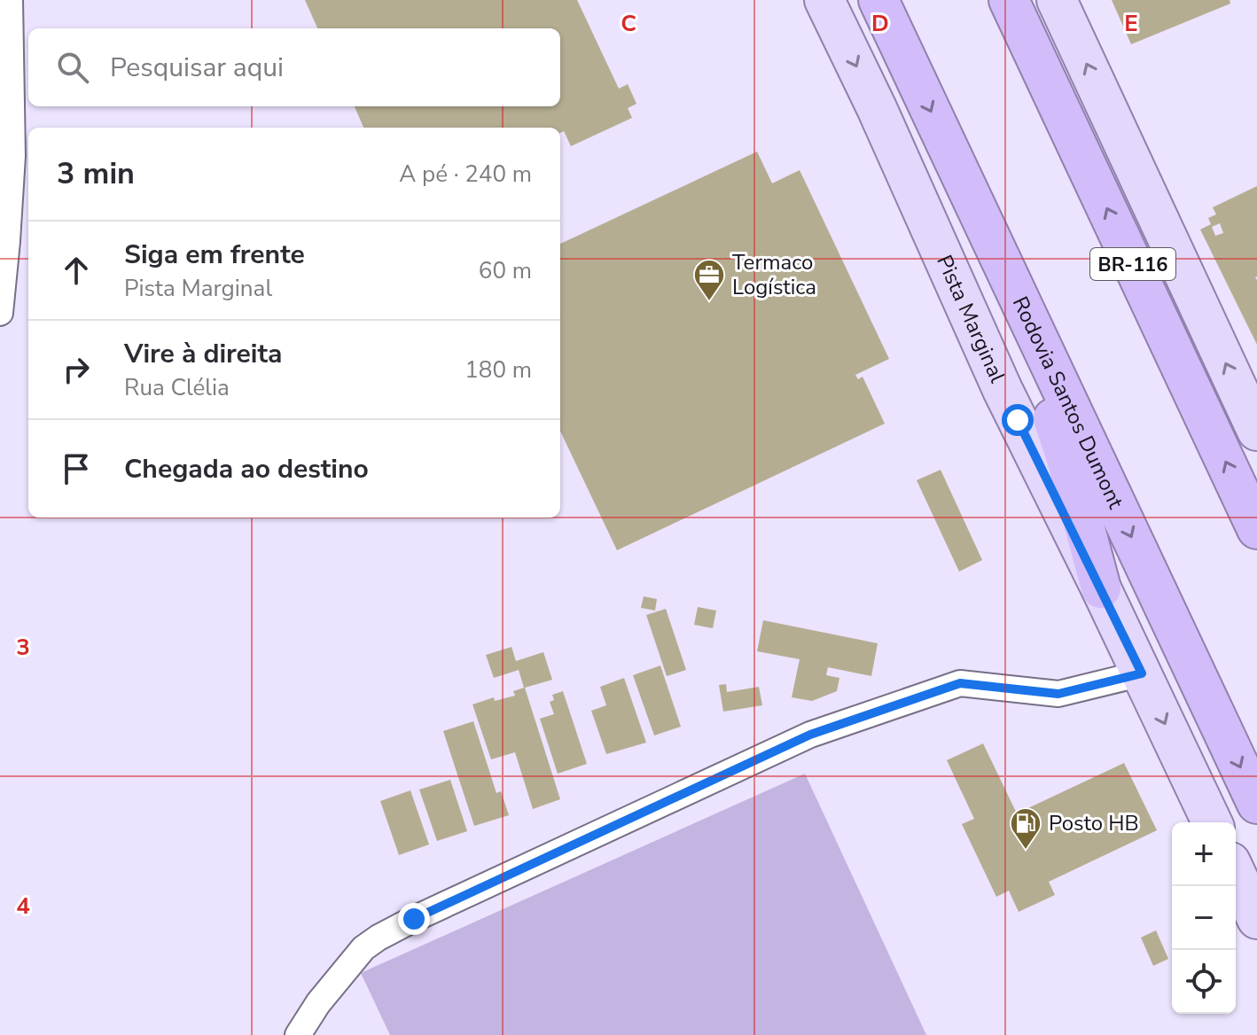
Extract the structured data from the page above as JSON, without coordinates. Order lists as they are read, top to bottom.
{
  "streets": {
    "highway": ["BR-116", "Rodovia Santos Dumont"],
    "main road": ["Pista Marginal"]
  },
  "places": {
    "office": ["Termaco Logística"],
    "fuel station": ["Posto HB"]
  },
  "page": {
    "search": "Pesquisar aqui",
    "heading": ["3 min", "A pé · 240 m"],
    "list": [
      ["Siga em frente", "Pista Marginal", "60 m"],
      ["Vire à direita", "Rua Clélia", "180 m"],
      "Chegada ao destino"
    ],
    "map_buttons": ["+", "−"]
  },
  "grid": {
    "columns": ["C", "D", "E"],
    "rows": ["3", "4"]
  }
}
